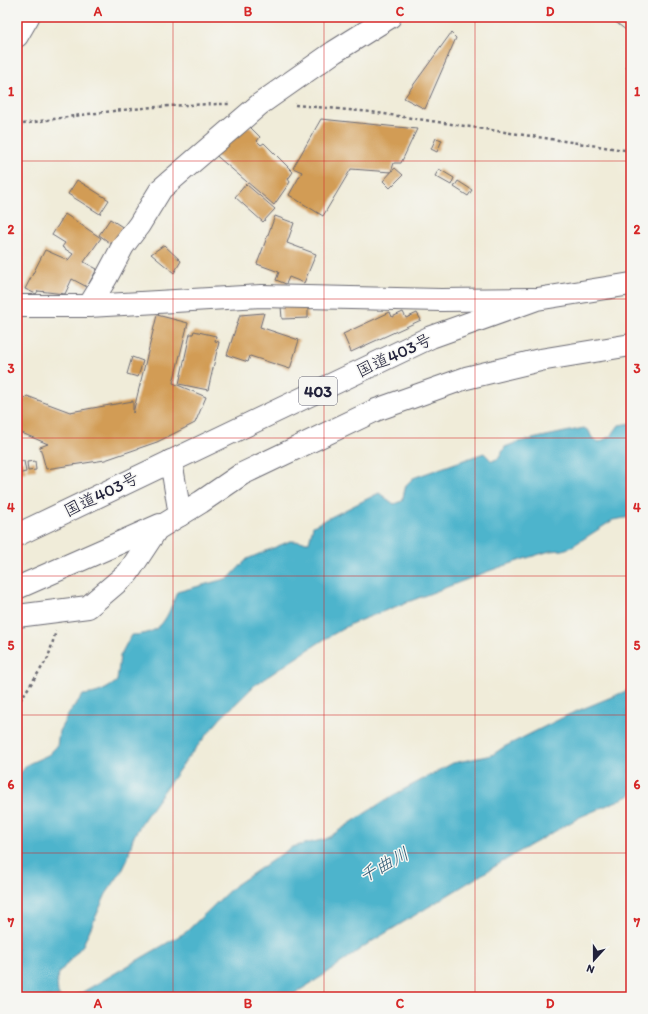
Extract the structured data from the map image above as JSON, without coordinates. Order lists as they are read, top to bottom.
{
  "streets": {
    "main road": ["国道403号", "403"]
  },
  "water": ["千曲川"],
  "north": "bottom",
  "grid": {
    "columns": [
      "A",
      "B",
      "C",
      "D"
    ],
    "rows": [
      "1",
      "2",
      "3",
      "4",
      "5",
      "6",
      "7"
    ]
  }
}
